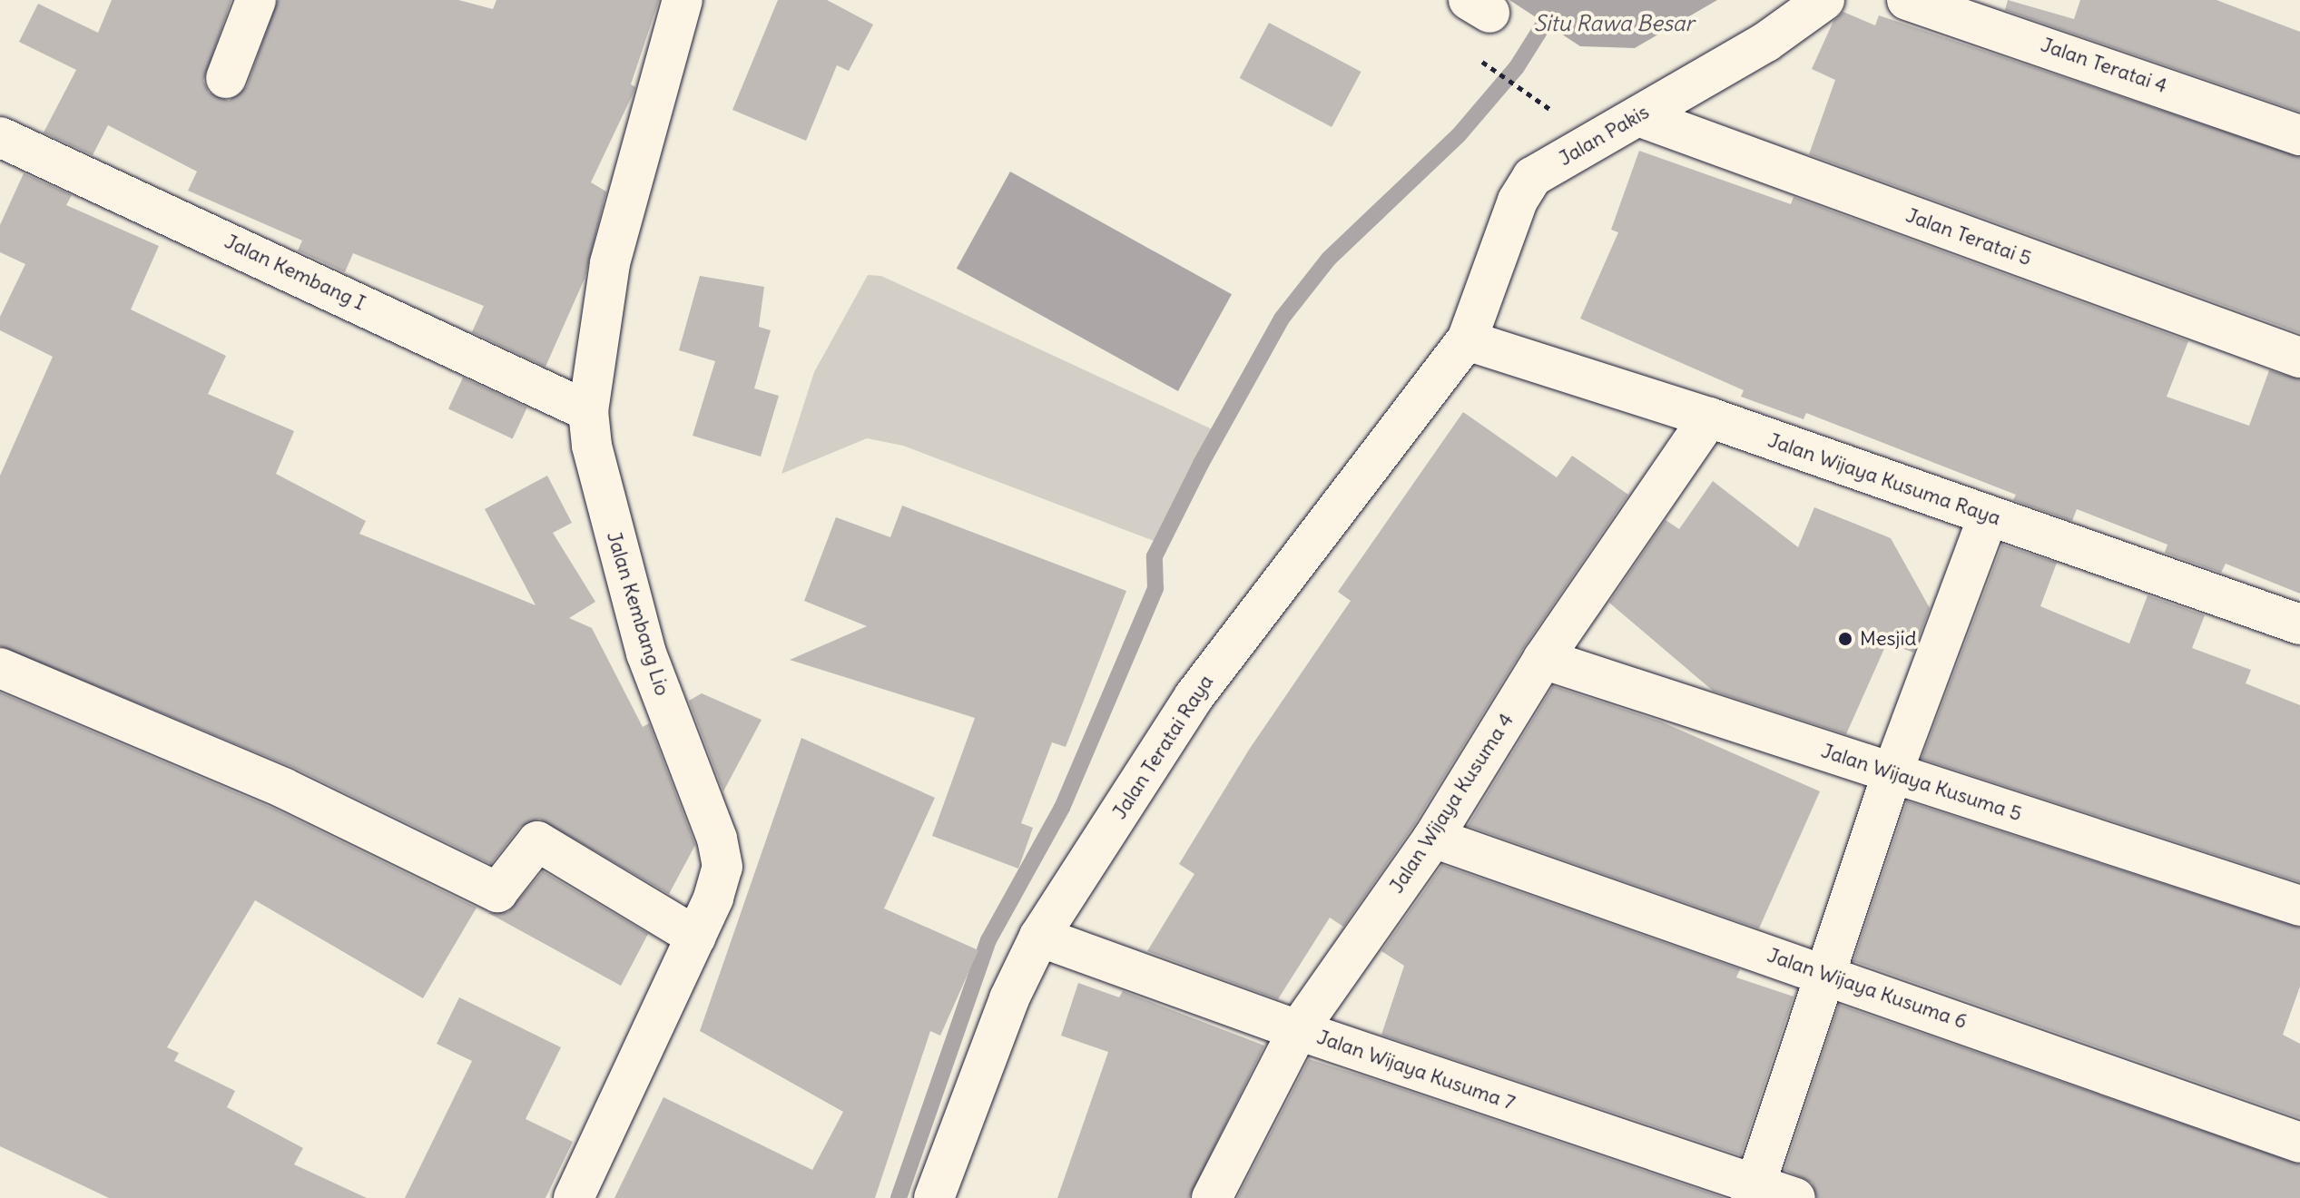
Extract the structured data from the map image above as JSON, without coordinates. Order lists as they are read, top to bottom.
{
  "streets": {
    "street": [
      "Jalan Teratai 4",
      "Jalan Pakis",
      "Jalan Teratai 5",
      "Jalan Kembang I",
      "Jalan Wijaya Kusuma Raya",
      "Jalan Kembang Lio",
      "Jalan Teratai Raya",
      "Jalan Wijaya Kusuma 5",
      "Jalan Wijaya Kusuma 4",
      "Jalan Wijaya Kusuma 6",
      "Jalan Wijaya Kusuma 7"
    ]
  },
  "crossings": [
    ["Jalan Pakis", "Jalan Teratai 5"],
    ["Jalan Pakis", "Jalan Wijaya Kusuma Raya"],
    ["Jalan Pakis", "Jalan Teratai Raya"],
    ["Jalan Kembang I", "Jalan Kembang Lio"],
    ["Jalan Wijaya Kusuma Raya", "Jalan Teratai Raya"],
    ["Jalan Wijaya Kusuma Raya", "Jalan Wijaya Kusuma 4"],
    ["Jalan Teratai Raya", "Jalan Wijaya Kusuma 7"],
    ["Jalan Wijaya Kusuma 5", "Jalan Wijaya Kusuma 4"],
    ["Jalan Wijaya Kusuma 4", "Jalan Wijaya Kusuma 6"],
    ["Jalan Wijaya Kusuma 4", "Jalan Wijaya Kusuma 7"]
  ],
  "water": ["Situ Rawa Besar"],
  "places": ["Mesjid"]
}
